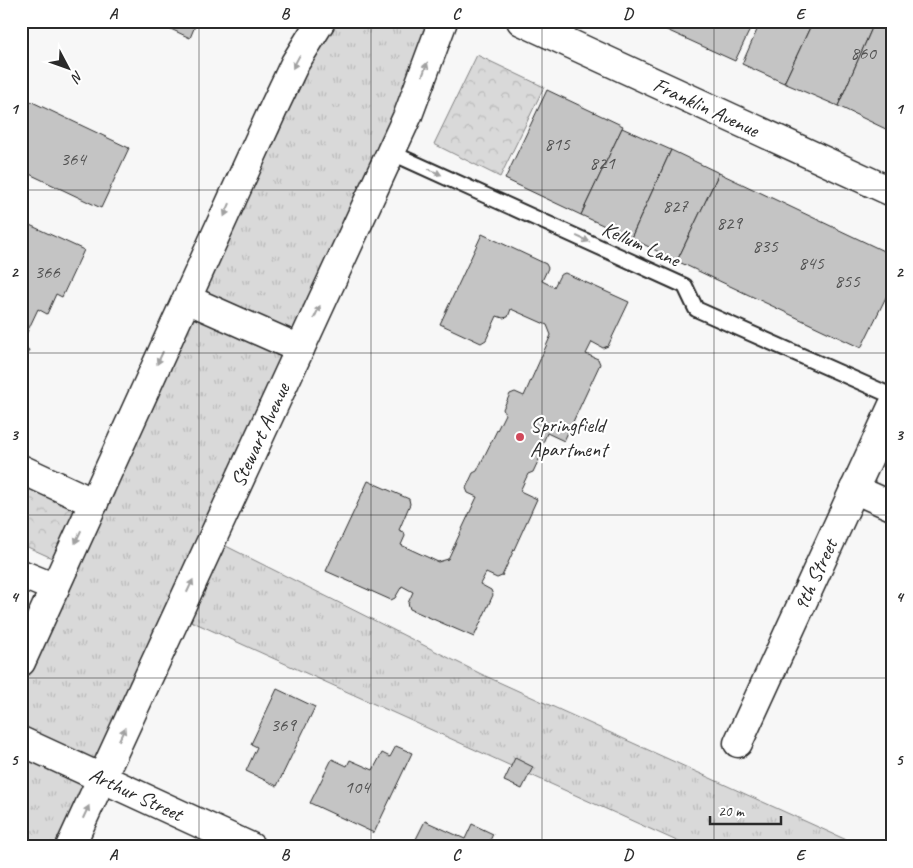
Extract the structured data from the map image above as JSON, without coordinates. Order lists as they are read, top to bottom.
{
  "streets": {
    "main road": [
      "Franklin Avenue",
      "Stewart Avenue",
      "9th Street",
      "Arthur Street"
    ],
    "lane": ["Kellum Lane"]
  },
  "crossings": [
    ["Kellum Lane", "Stewart Avenue"],
    ["Stewart Avenue", "Arthur Street"]
  ],
  "one_way": ["Kellum Lane"],
  "places": ["Springfield Apartment"],
  "house_numbers": [
    "860",
    "815",
    "364",
    "821",
    "827",
    "829",
    "835",
    "845",
    "366",
    "855",
    "369",
    "104"
  ],
  "scale_bar": "20 m",
  "north": "bottom right",
  "grid": {
    "columns": [
      "A",
      "B",
      "C",
      "D",
      "E"
    ],
    "rows": [
      "1",
      "2",
      "3",
      "4",
      "5"
    ]
  }
}
